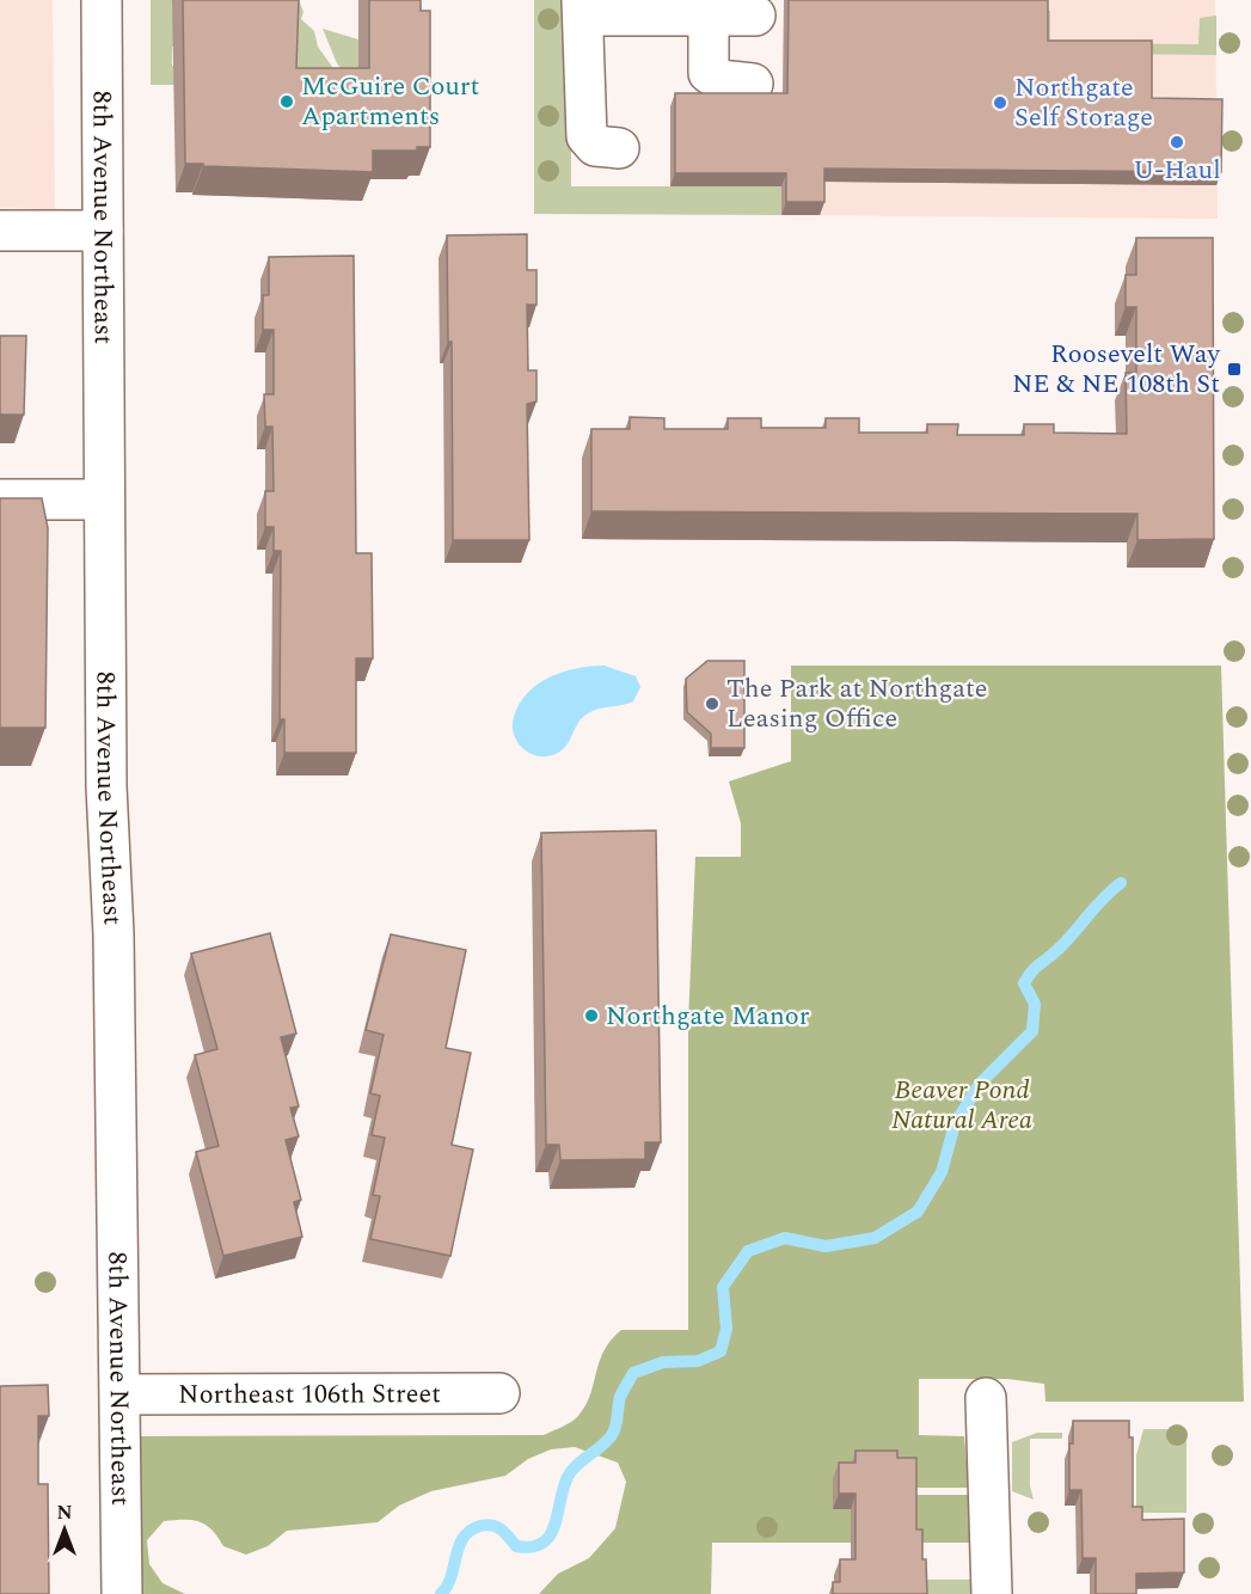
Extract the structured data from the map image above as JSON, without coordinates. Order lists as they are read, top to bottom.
{
  "streets": {
    "street": ["8th Avenue Northeast", "Northeast 106th Street"]
  },
  "crossings": [
    ["8th Avenue Northeast", "Northeast 106th Street"]
  ],
  "parks": ["Beaver Pond Natural Area"],
  "places": {
    "other": [
      "McGuire Court Apartments",
      "Northgate Self Storage",
      "U-Haul",
      "The Park at Northgate Leasing Office",
      "Northgate Manor"
    ],
    "transit": ["Roosevelt Way NE & NE 108th St"]
  },
  "north": "top"
}
